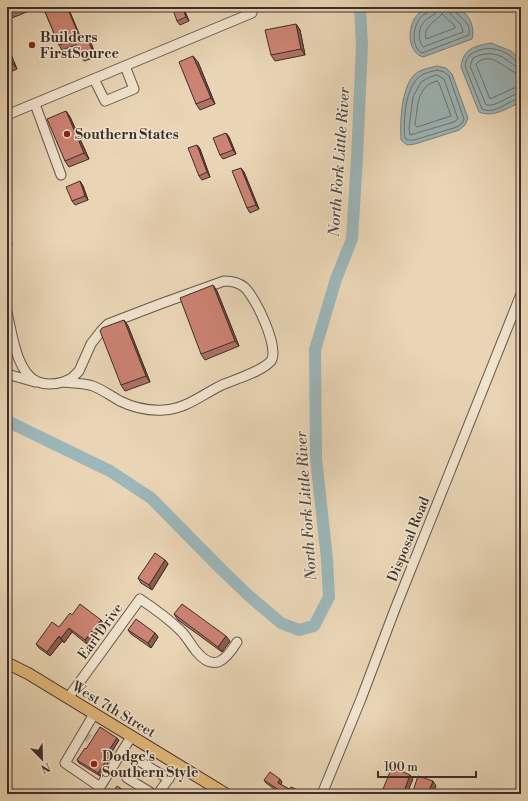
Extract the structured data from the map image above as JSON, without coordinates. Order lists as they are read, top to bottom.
{
  "streets": {
    "main road": ["West 7th Street"],
    "street": ["Disposal Road", "Earl Drive"]
  },
  "crossings": [
    ["Earl Drive", "West 7th Street"]
  ],
  "water": ["North Fork Little River"],
  "places": ["Builders FirstSource", "Southern States", "Dodge's Southern Style"],
  "scale_bar": "100 m",
  "north": "bottom right"
}
